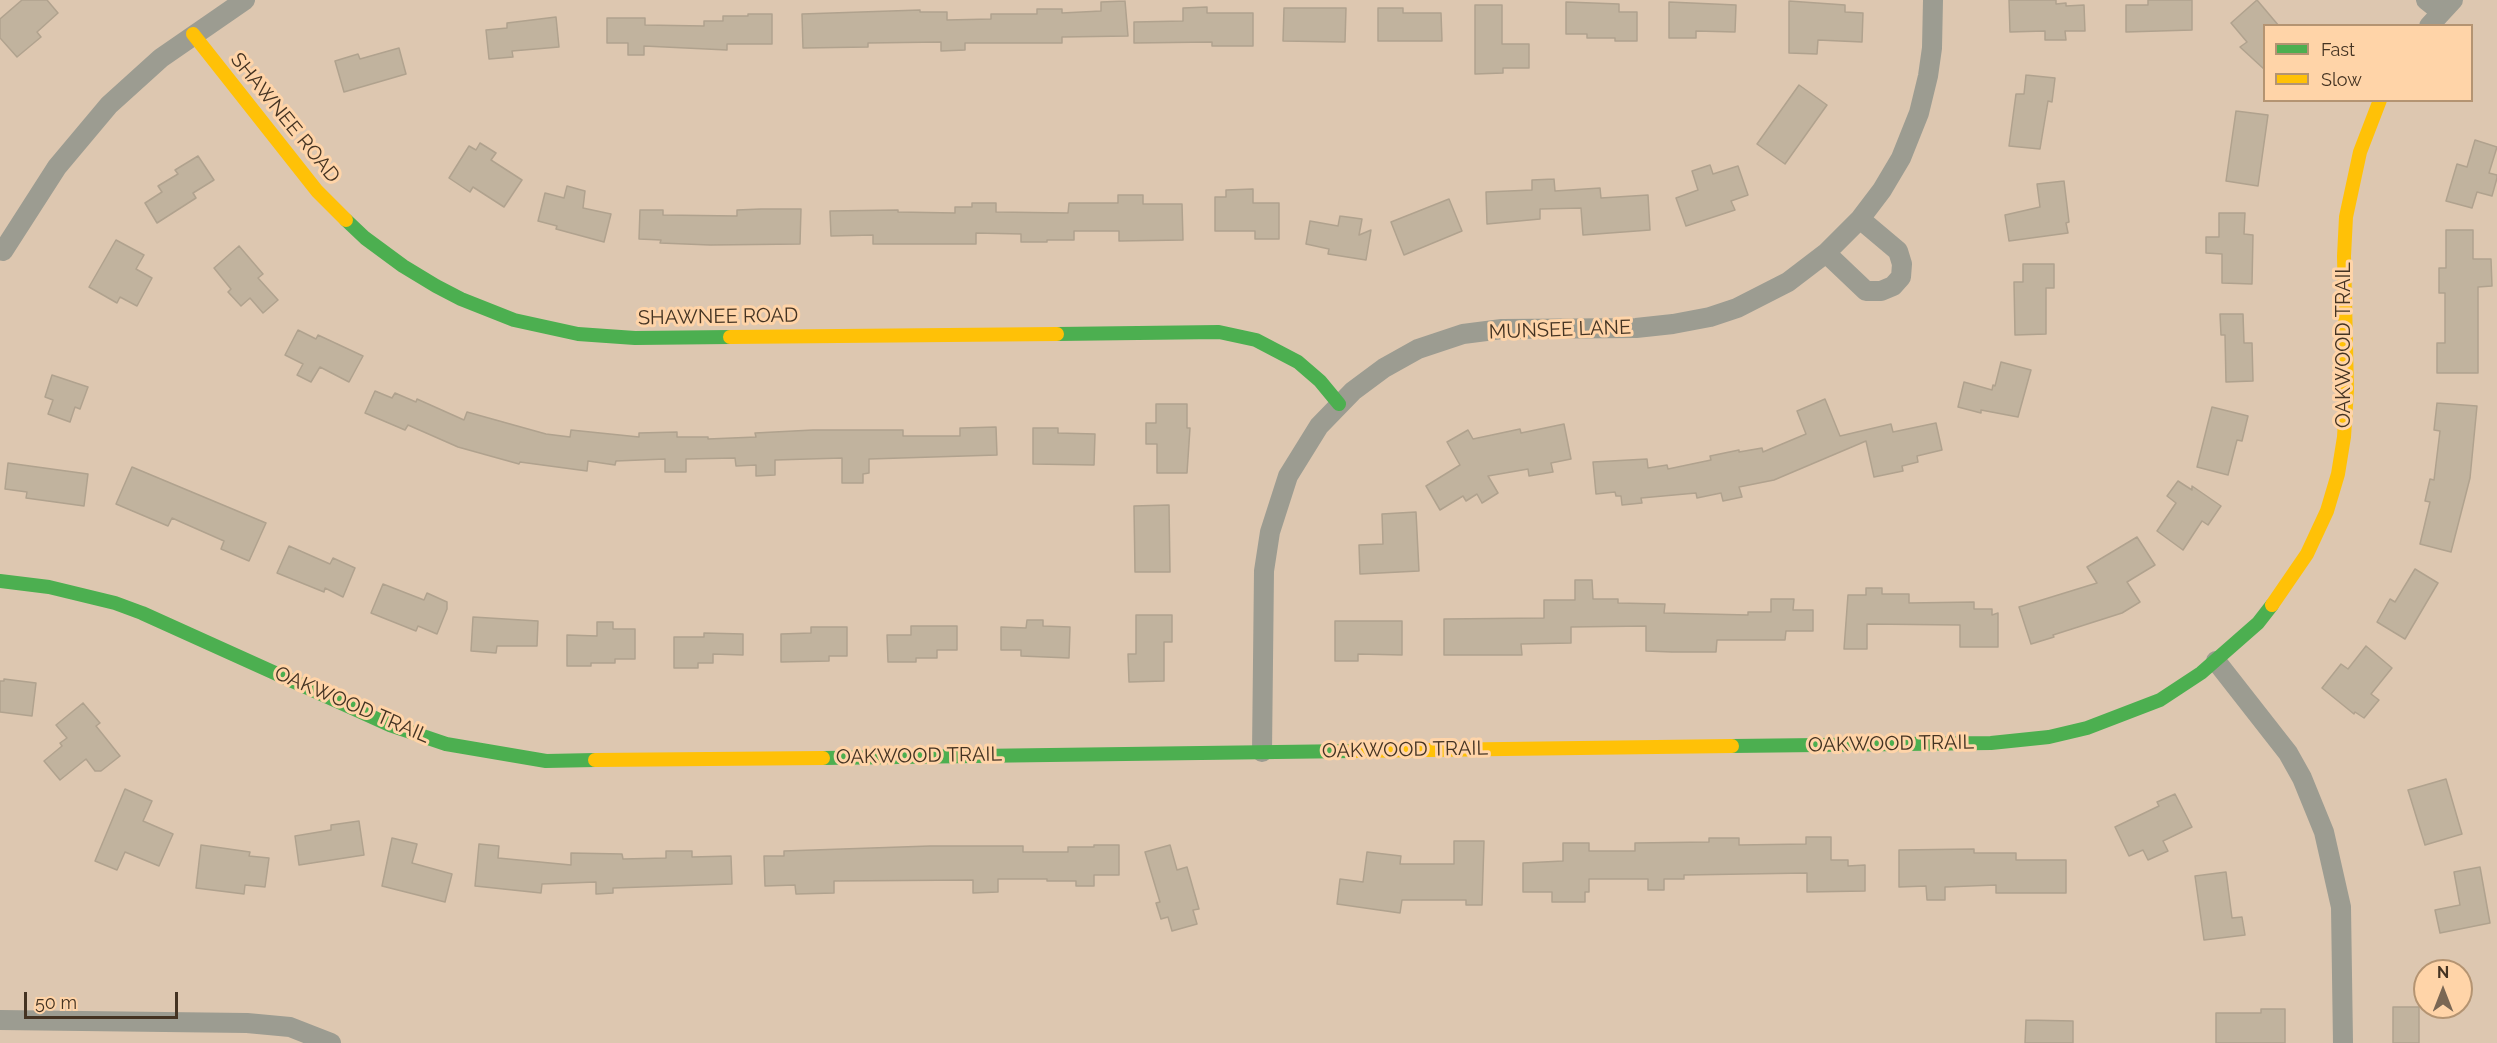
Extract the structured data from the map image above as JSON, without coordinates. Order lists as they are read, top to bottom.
{
  "streets": {
    "street": ["SHAWNEE ROAD", "MUNSEE LANE", "OAKWOOD TRAIL"]
  },
  "crossings": [
    ["SHAWNEE ROAD", "MUNSEE LANE"],
    ["MUNSEE LANE", "OAKWOOD TRAIL"]
  ],
  "legend": ["Fast", "Slow"],
  "scale_bar": "50 m",
  "north": "top"
}
